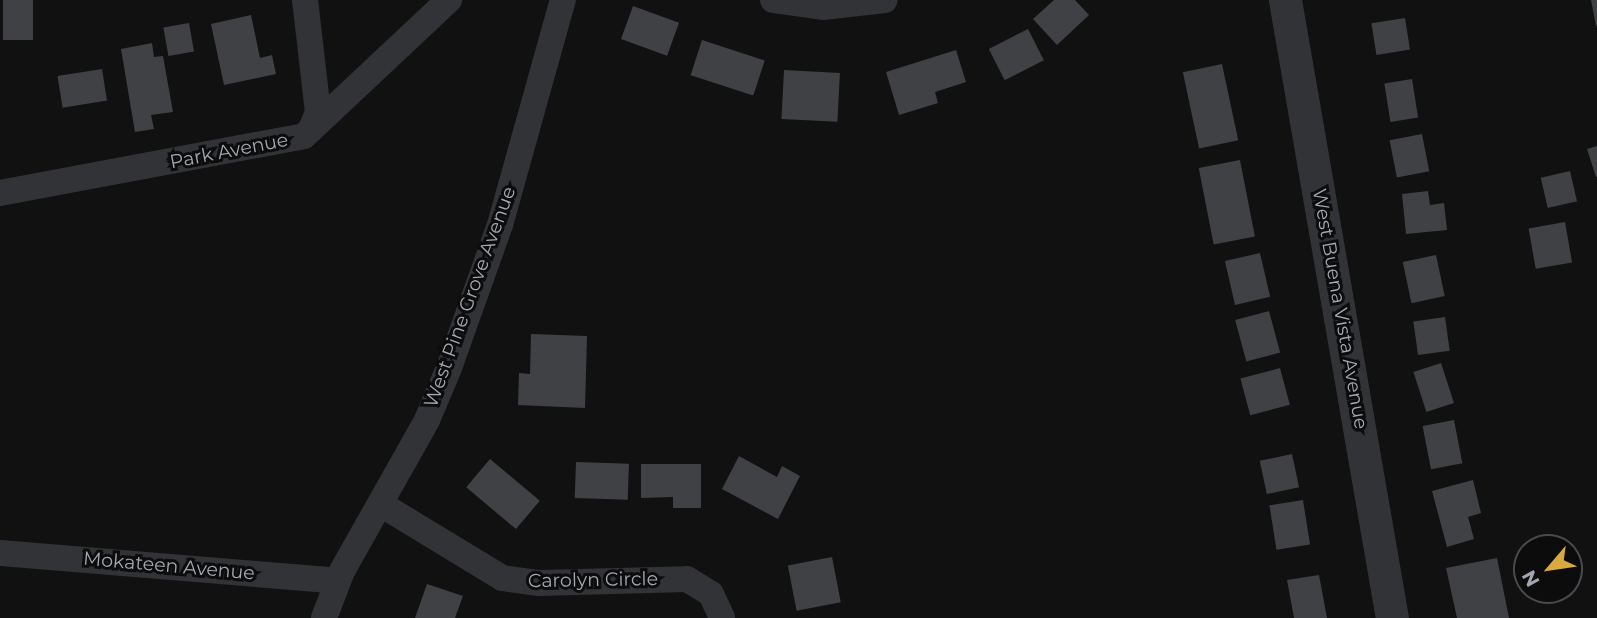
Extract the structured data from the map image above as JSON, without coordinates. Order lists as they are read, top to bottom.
{
  "streets": {
    "street": [
      "Park Avenue",
      "West Pine Grove Avenue",
      "West Buena Vista Avenue",
      "Mokateen Avenue",
      "Carolyn Circle"
    ]
  },
  "crossings": [
    ["West Pine Grove Avenue", "Mokateen Avenue"],
    ["West Pine Grove Avenue", "Carolyn Circle"]
  ],
  "north": "bottom left"
}
